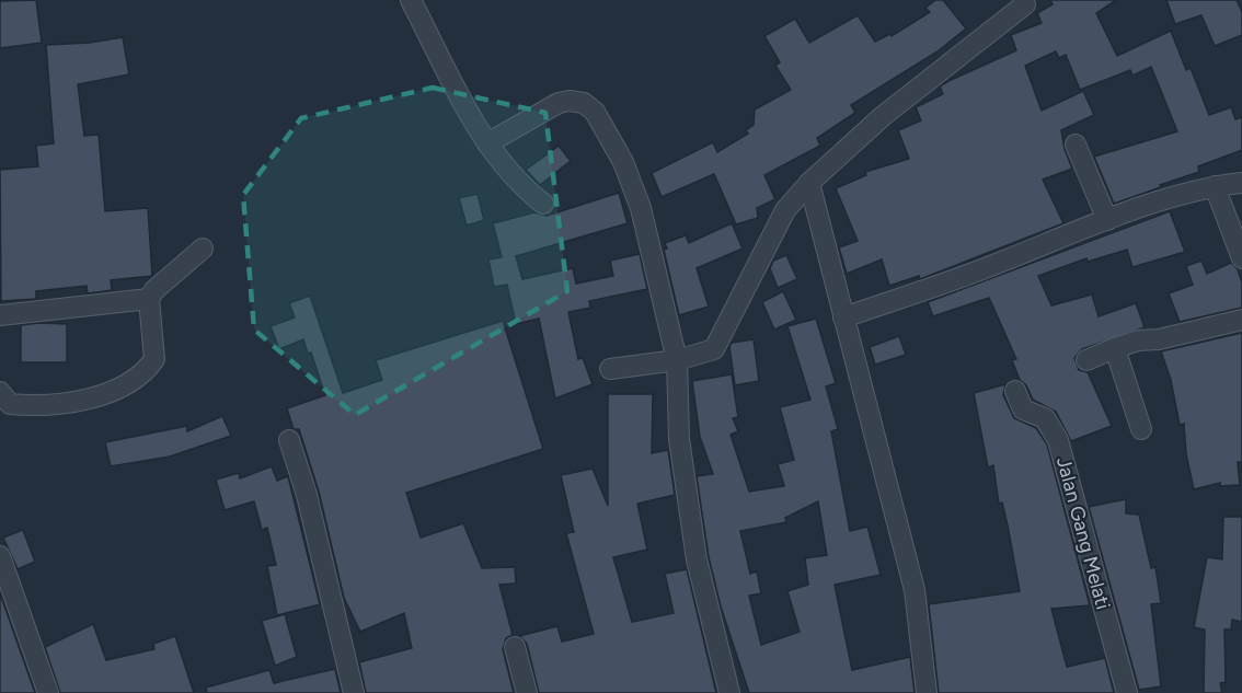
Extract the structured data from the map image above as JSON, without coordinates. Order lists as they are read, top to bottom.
{
  "streets": {
    "street": ["Jalan Gang Melati"]
  }
}
